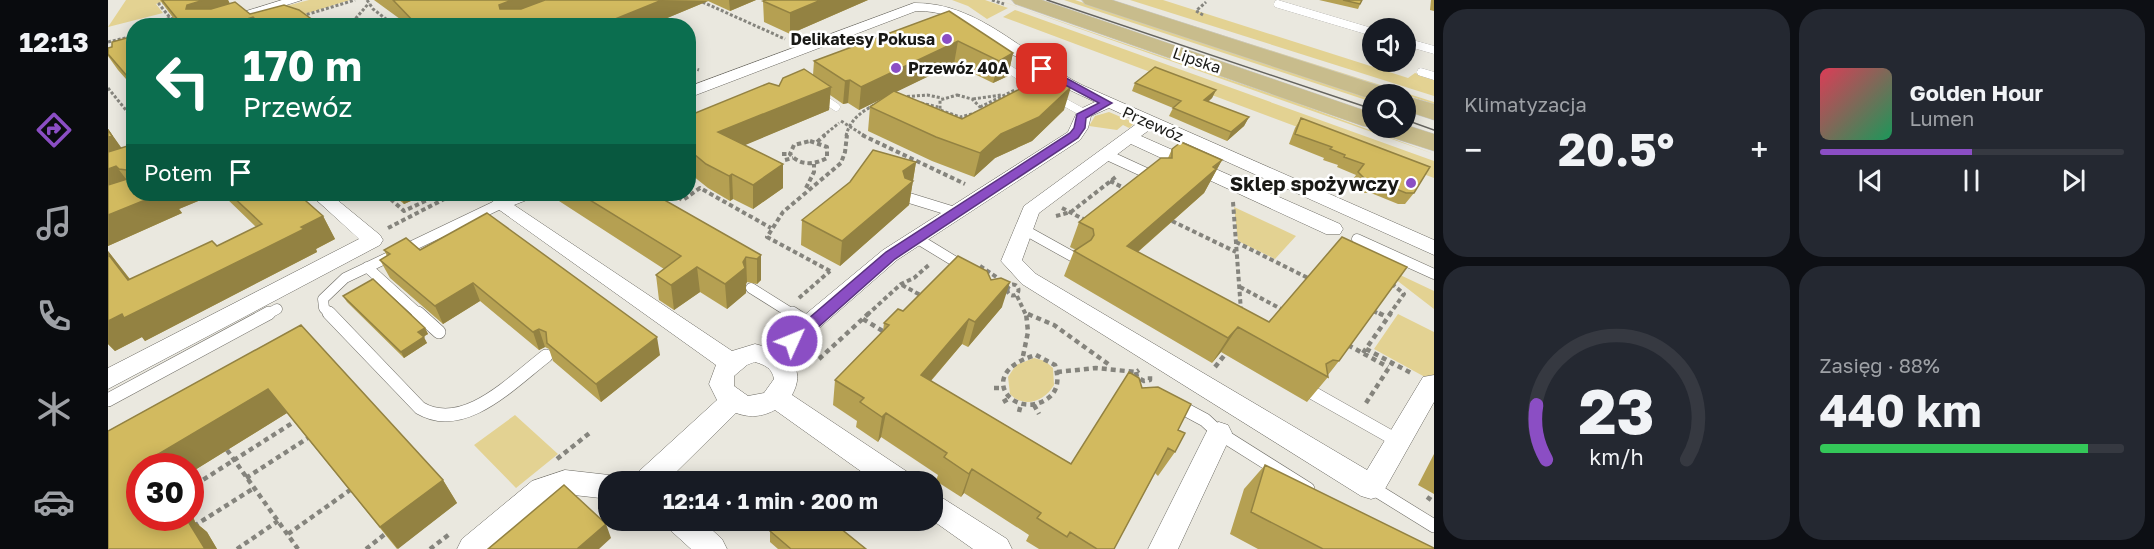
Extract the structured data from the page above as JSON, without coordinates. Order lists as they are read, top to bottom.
{
  "streets": {
    "main road": ["Lipska"],
    "street": ["Przewóz"]
  },
  "places": ["Delikatesy Pokusa", "Przewóz 40A", "Sklep spożywczy"],
  "page": {
    "tabs": "12:13",
    "tile": [
      "Klimatyzacja",
      ["Zasięg · 88%", "440 km"]
    ],
    "turn": ["170 m", "Przewóz"],
    "song": ["Golden Hour", "Lumen"],
    "heat": ["−", "20.5°", "+"],
    "then": "Potem",
    "limit": "30",
    "trip": "12:14 · 1 min · 200 m",
    "gauge": ["23", "km/h"]
  }
}
